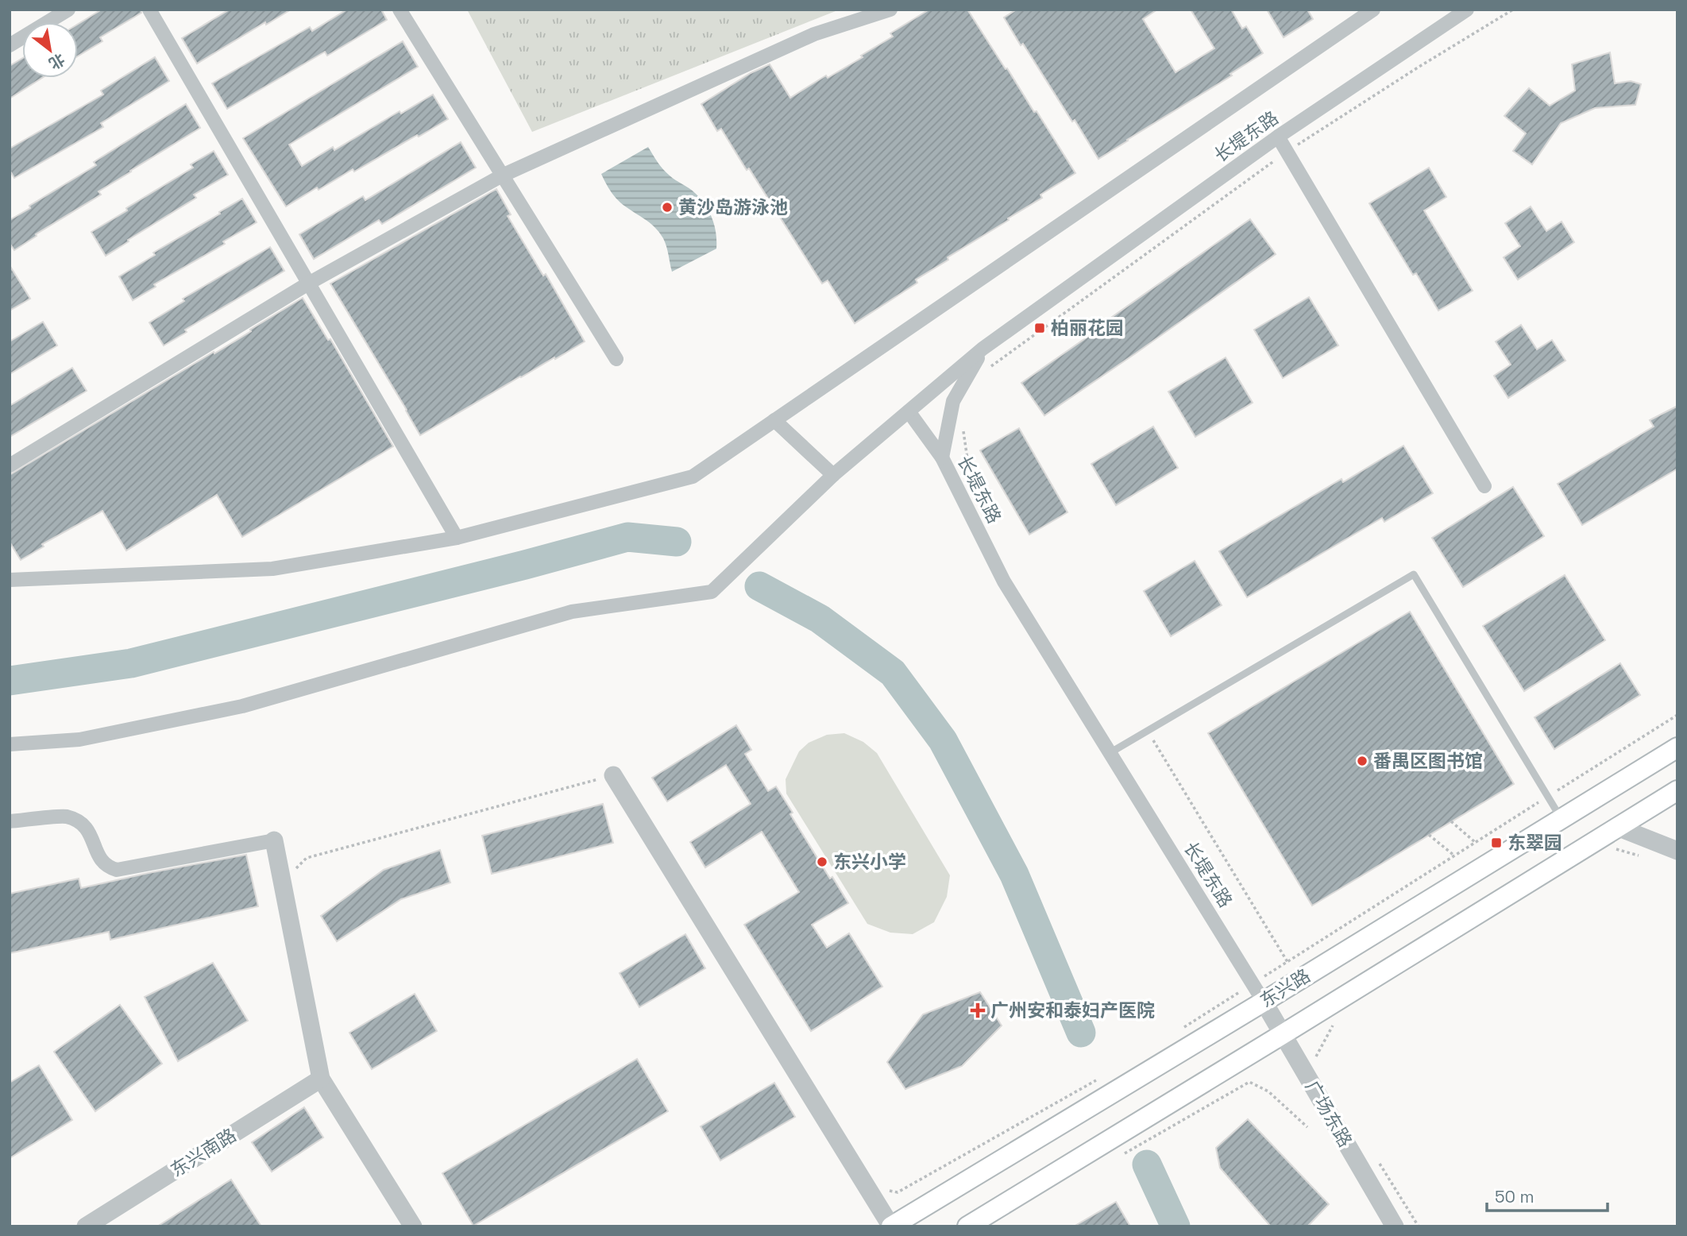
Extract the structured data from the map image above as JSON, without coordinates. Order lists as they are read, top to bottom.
{
  "streets": {
    "main road": ["东兴路"],
    "street": ["长堤东路", "广场东路", "东兴南路"]
  },
  "crossings": [
    ["长堤东路", "东兴路"],
    ["长堤东路", "广场东路"],
    ["东兴路", "广场东路"]
  ],
  "places": {
    "other": ["黄沙岛游泳池", "番禺区图书馆", "东兴小学"],
    "transit": ["柏丽花园", "东翠园"],
    "health": ["广州安和泰妇产医院"]
  },
  "scale_bar": "50 m",
  "north": "bottom right"
}
